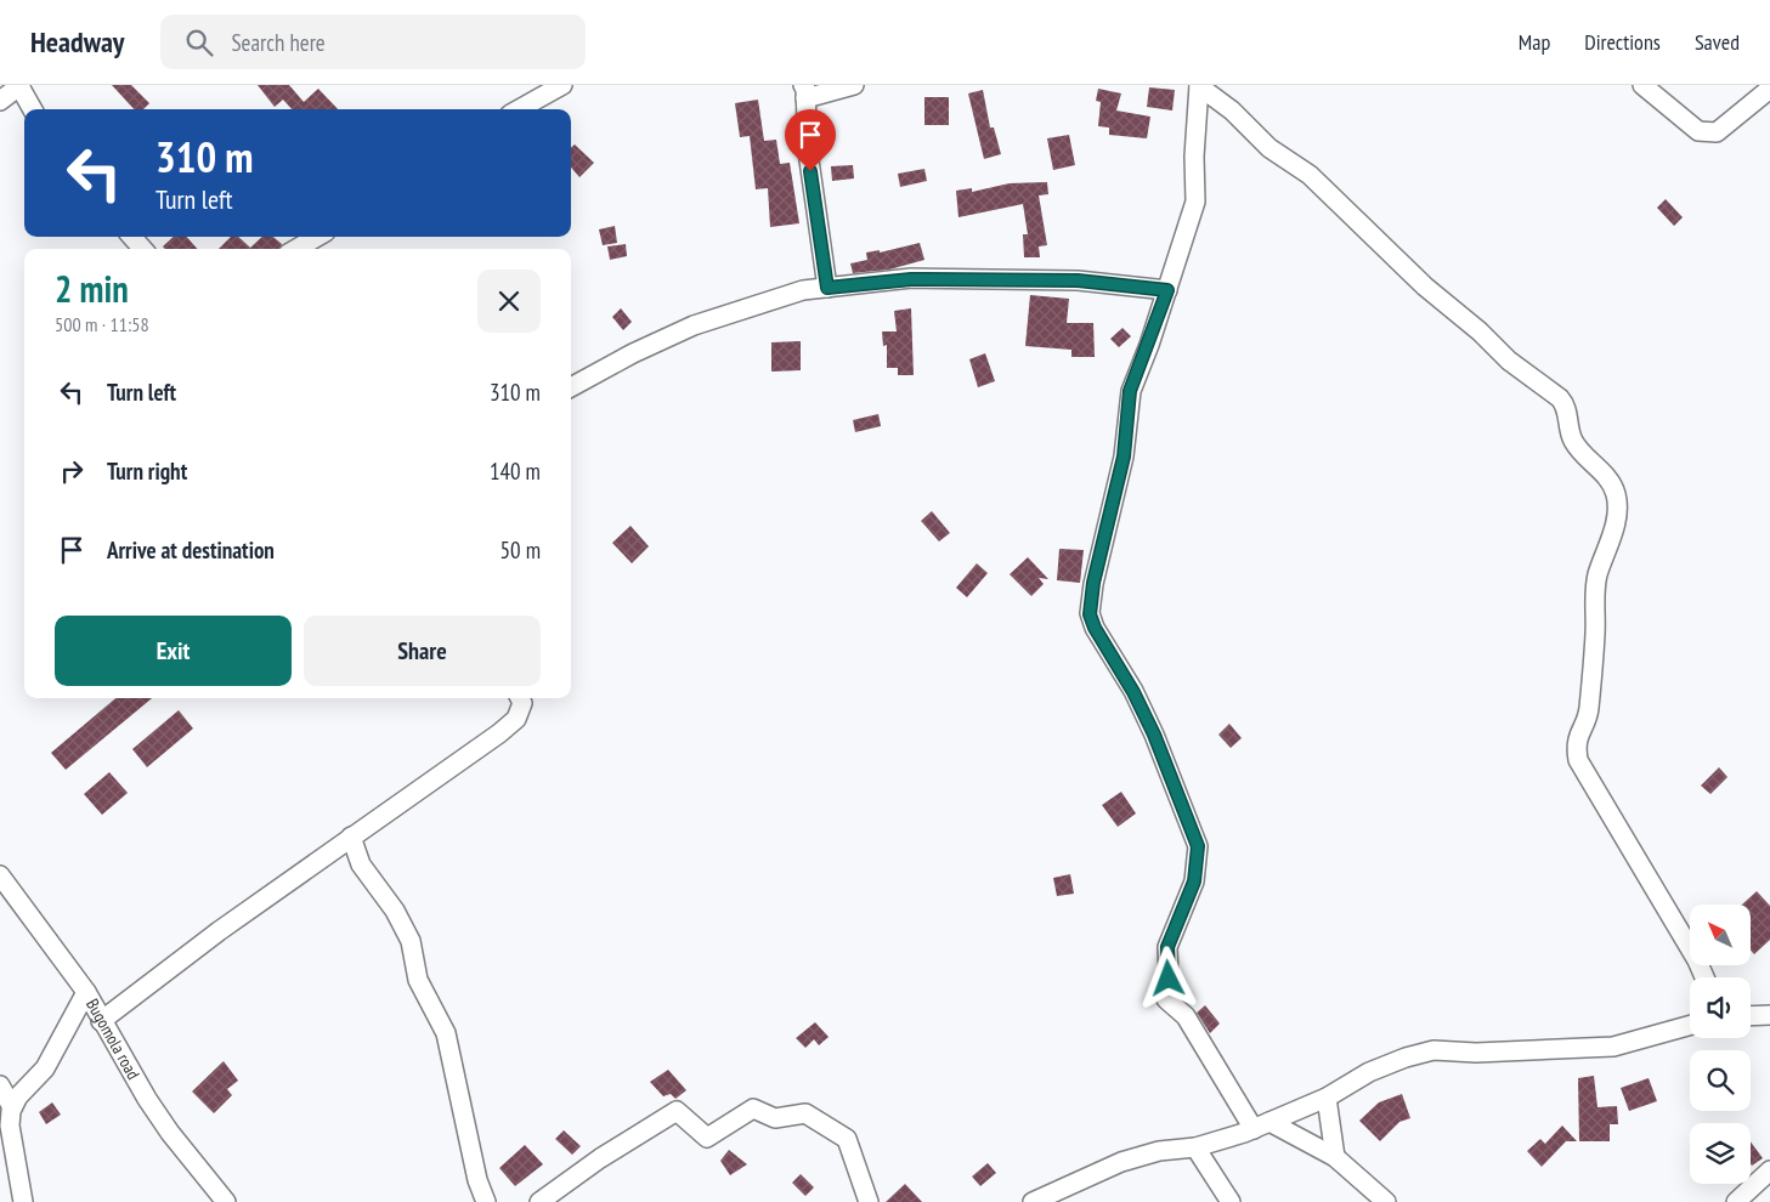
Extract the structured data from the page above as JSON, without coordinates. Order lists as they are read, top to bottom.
{
  "streets": {
    "street": ["Bugomola road"]
  },
  "north": "top left",
  "page": {
    "header": "Headway",
    "search": "Search here",
    "nav": ["Map", "Directions", "Saved"],
    "turn": ["310 m", "Turn left"],
    "heading": ["2 min", "500 m · 11:58"],
    "list": [
      {
        "name": "Turn left",
        "value": "310 m"
      },
      {
        "name": "Turn right",
        "value": "140 m"
      },
      {
        "name": "Arrive at destination",
        "value": "50 m"
      }
    ],
    "buttons": ["Exit", "Share"]
  }
}
